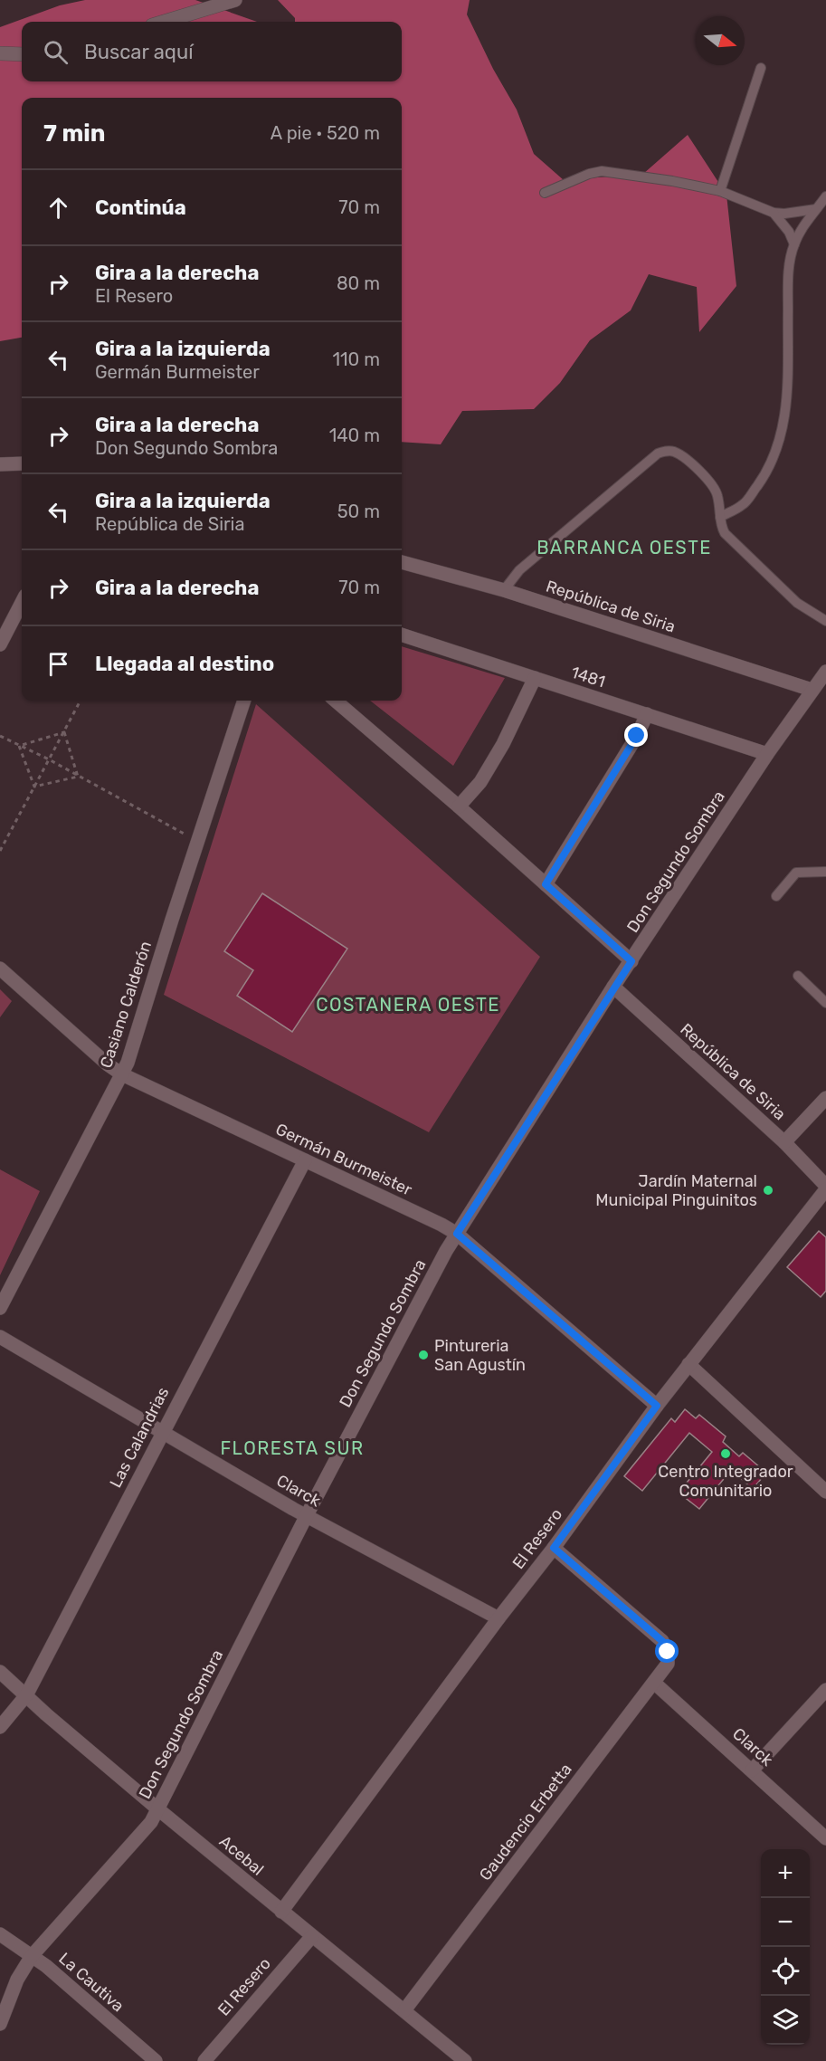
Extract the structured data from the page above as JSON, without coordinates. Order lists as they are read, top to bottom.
{
  "streets": {
    "street": [
      "República de Siria",
      "1481",
      "Don Segundo Sombra",
      "Casiano Calderón",
      "Germán Burmeister",
      "Las Calandrias",
      "Clarck",
      "El Resero",
      "Gaudencio Erbetta",
      "Acebal",
      "La Cautiva"
    ]
  },
  "crossings": [
    ["República de Siria", "Don Segundo Sombra"],
    ["1481", "Don Segundo Sombra"],
    ["Don Segundo Sombra", "Germán Burmeister"],
    ["Don Segundo Sombra", "Clarck"],
    ["Don Segundo Sombra", "Acebal"],
    ["Don Segundo Sombra", "La Cautiva"],
    ["Casiano Calderón", "Germán Burmeister"],
    ["Germán Burmeister", "Las Calandrias"],
    ["Germán Burmeister", "El Resero"],
    ["Las Calandrias", "Clarck"],
    ["Las Calandrias", "Acebal"],
    ["Clarck", "El Resero"],
    ["Clarck", "Gaudencio Erbetta"],
    ["El Resero", "Gaudencio Erbetta"],
    ["El Resero", "Acebal"],
    ["Gaudencio Erbetta", "Acebal"]
  ],
  "districts": ["BARRANCA OESTE", "COSTANERA OESTE", "FLORESTA SUR"],
  "places": ["Jardín Maternal Municipal Pinguinitos", "Pintureria San Agustín", "Centro Integrador Comunitario"],
  "north": "right",
  "page": {
    "search": "Buscar aquí",
    "heading": ["7 min", "A pie · 520 m"],
    "list": [
      ["Continúa", "70 m"],
      ["Gira a la derecha", "El Resero", "80 m"],
      ["Gira a la izquierda", "Germán Burmeister", "110 m"],
      ["Gira a la derecha", "Don Segundo Sombra", "140 m"],
      ["Gira a la izquierda", "República de Siria", "50 m"],
      ["Gira a la derecha", "70 m"],
      "Llegada al destino"
    ],
    "map_buttons": ["+", "−"]
  }
}
